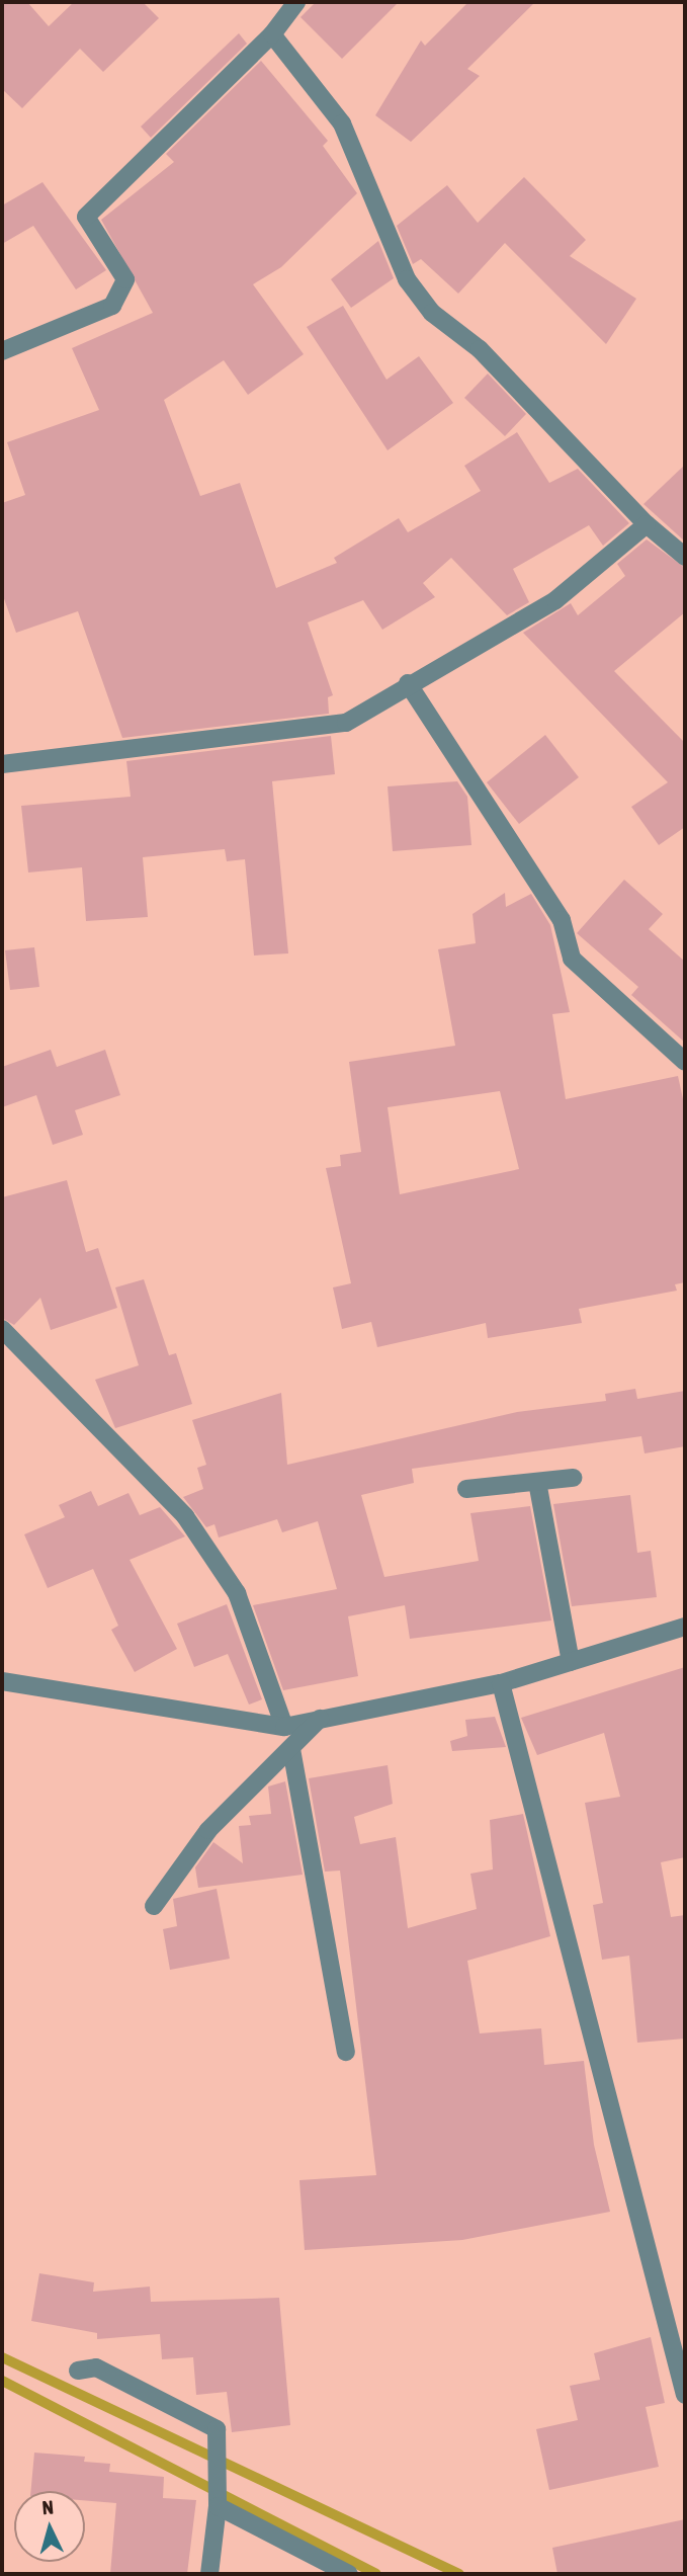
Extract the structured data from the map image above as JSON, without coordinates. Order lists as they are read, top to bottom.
{
  "north": "top"
}
